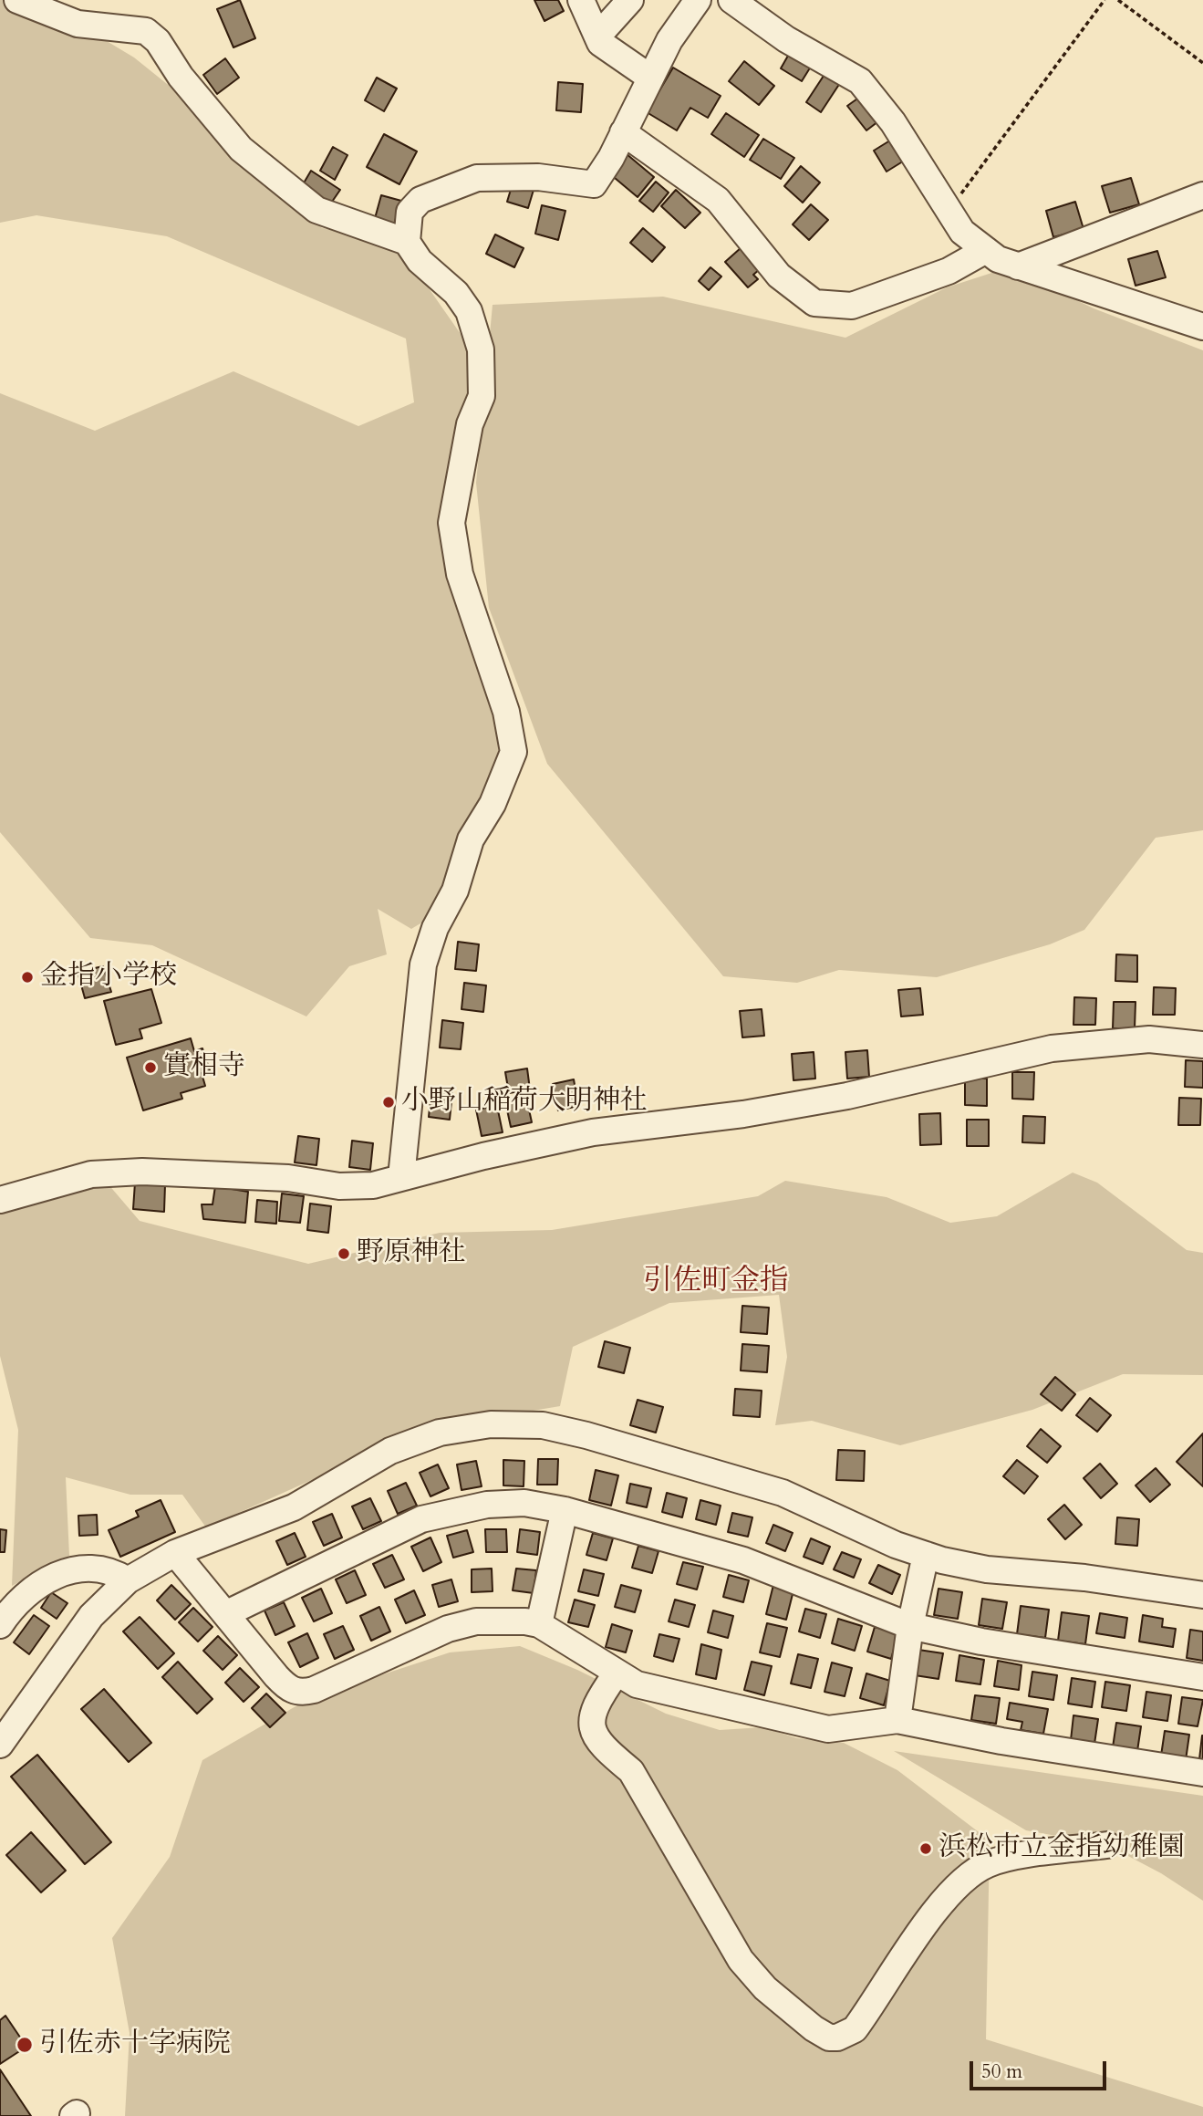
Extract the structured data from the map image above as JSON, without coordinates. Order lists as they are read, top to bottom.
{
  "districts": ["引佐町金指"],
  "places": [
    "金指小学校",
    "實相寺",
    "小野山稲荷大明神社",
    "野原神社",
    "浜松市立金指幼稚園",
    "引佐赤十字病院"
  ],
  "scale_bar": "50 m"
}
